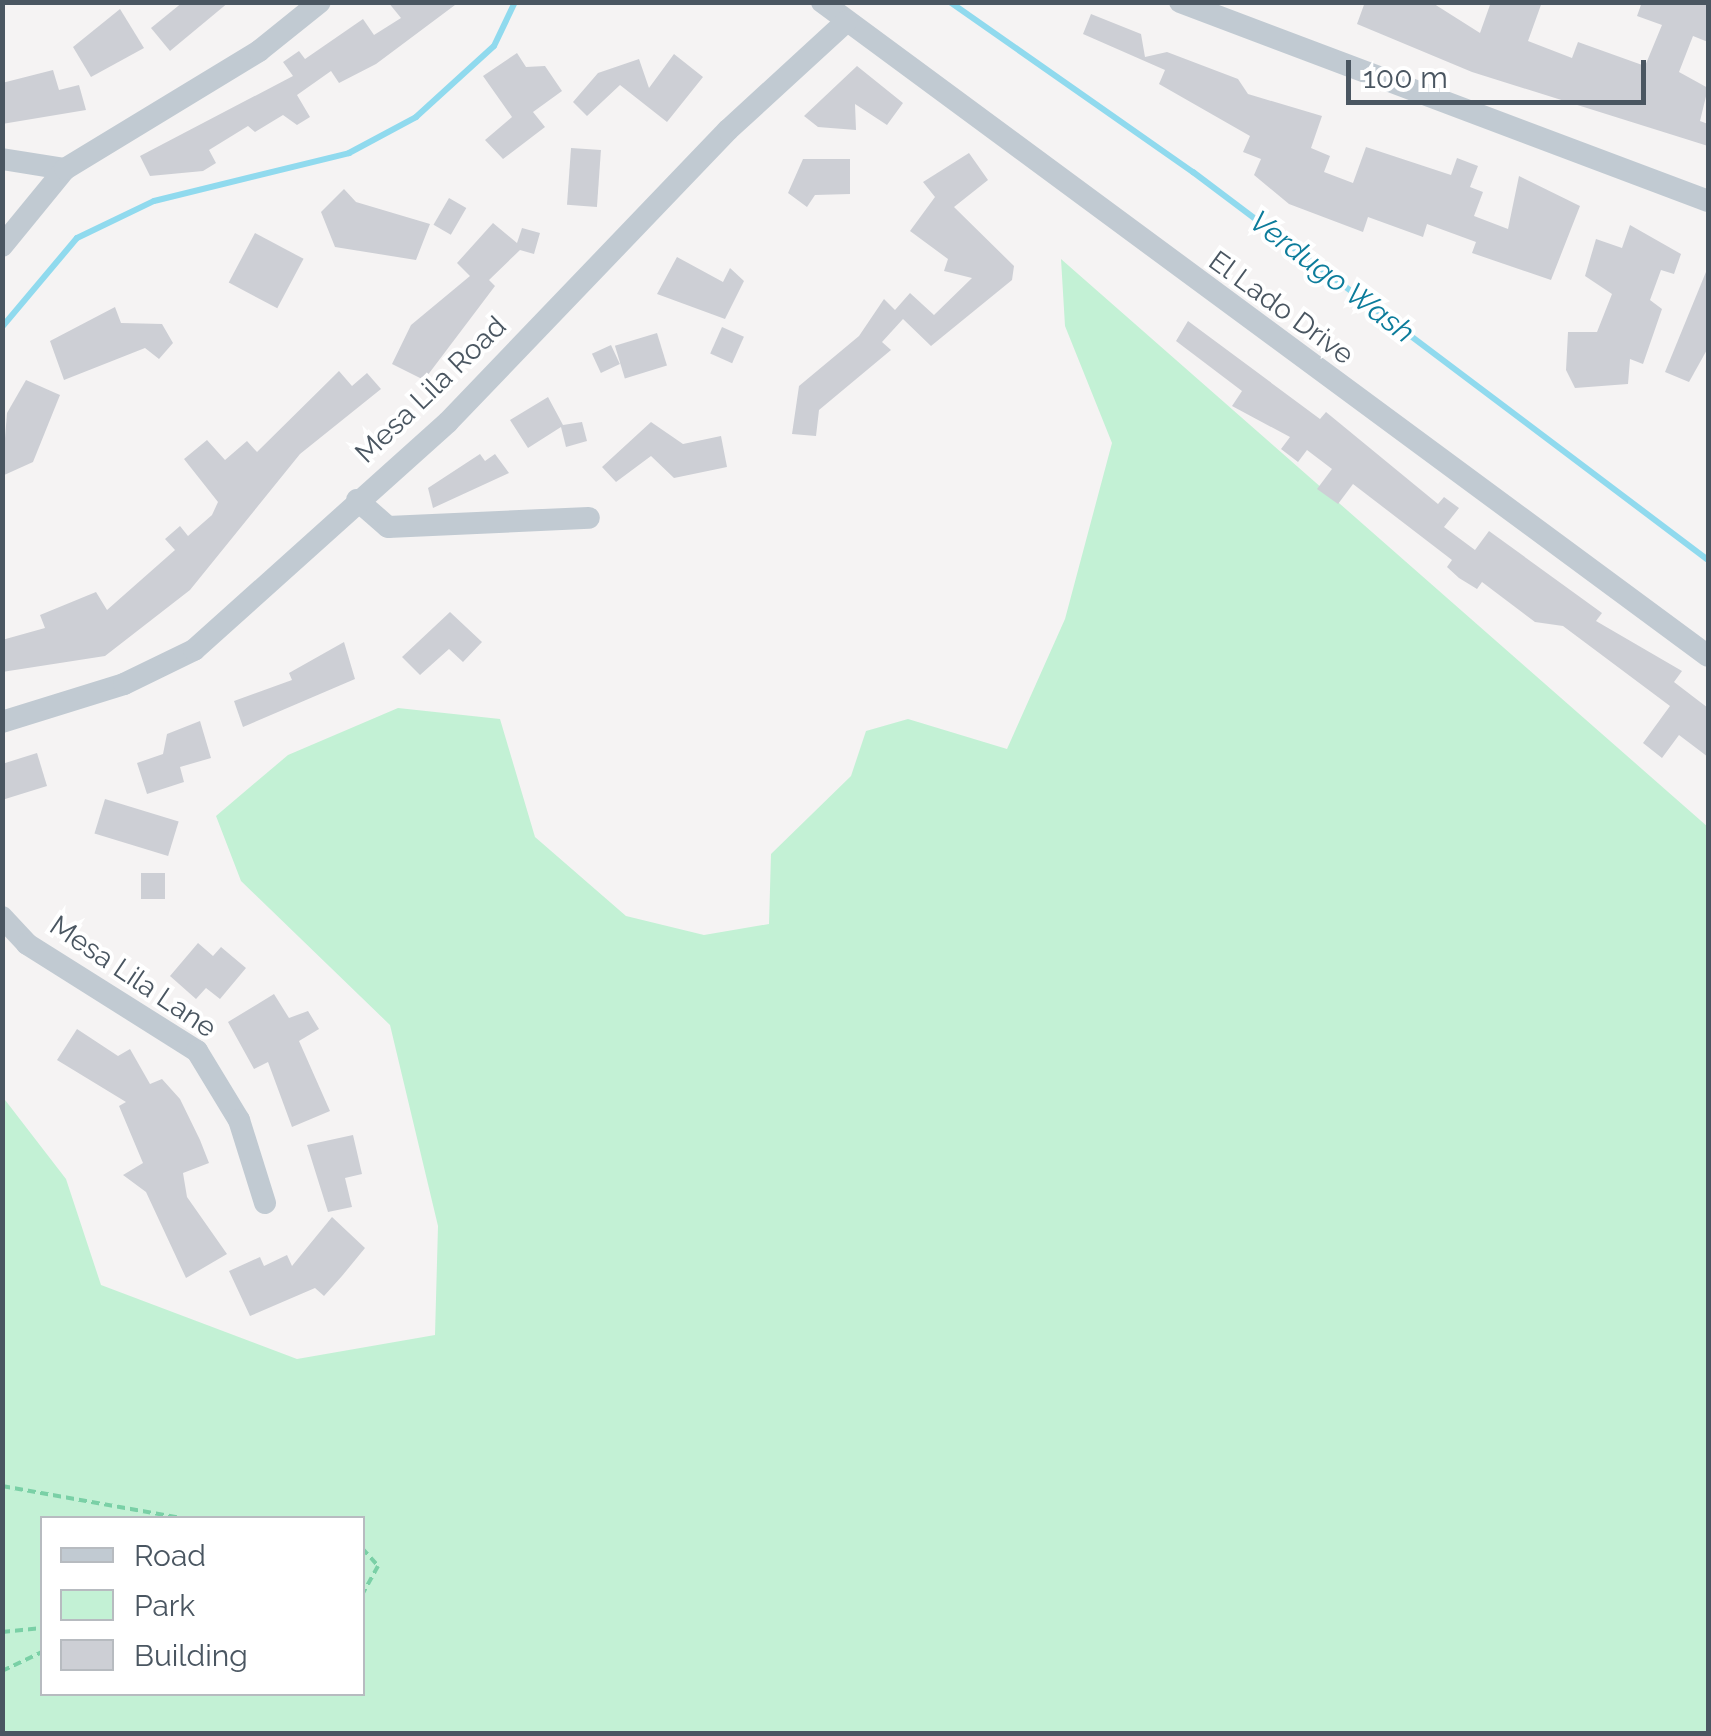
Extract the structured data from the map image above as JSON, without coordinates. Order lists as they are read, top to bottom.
{
  "streets": {
    "street": ["El Lado Drive", "Mesa Lila Road", "Mesa Lila Lane"]
  },
  "crossings": [
    ["El Lado Drive", "Mesa Lila Road"]
  ],
  "water": ["Verdugo Wash"],
  "legend": ["Road", "Park", "Building"],
  "scale_bar": "100 m"
}
